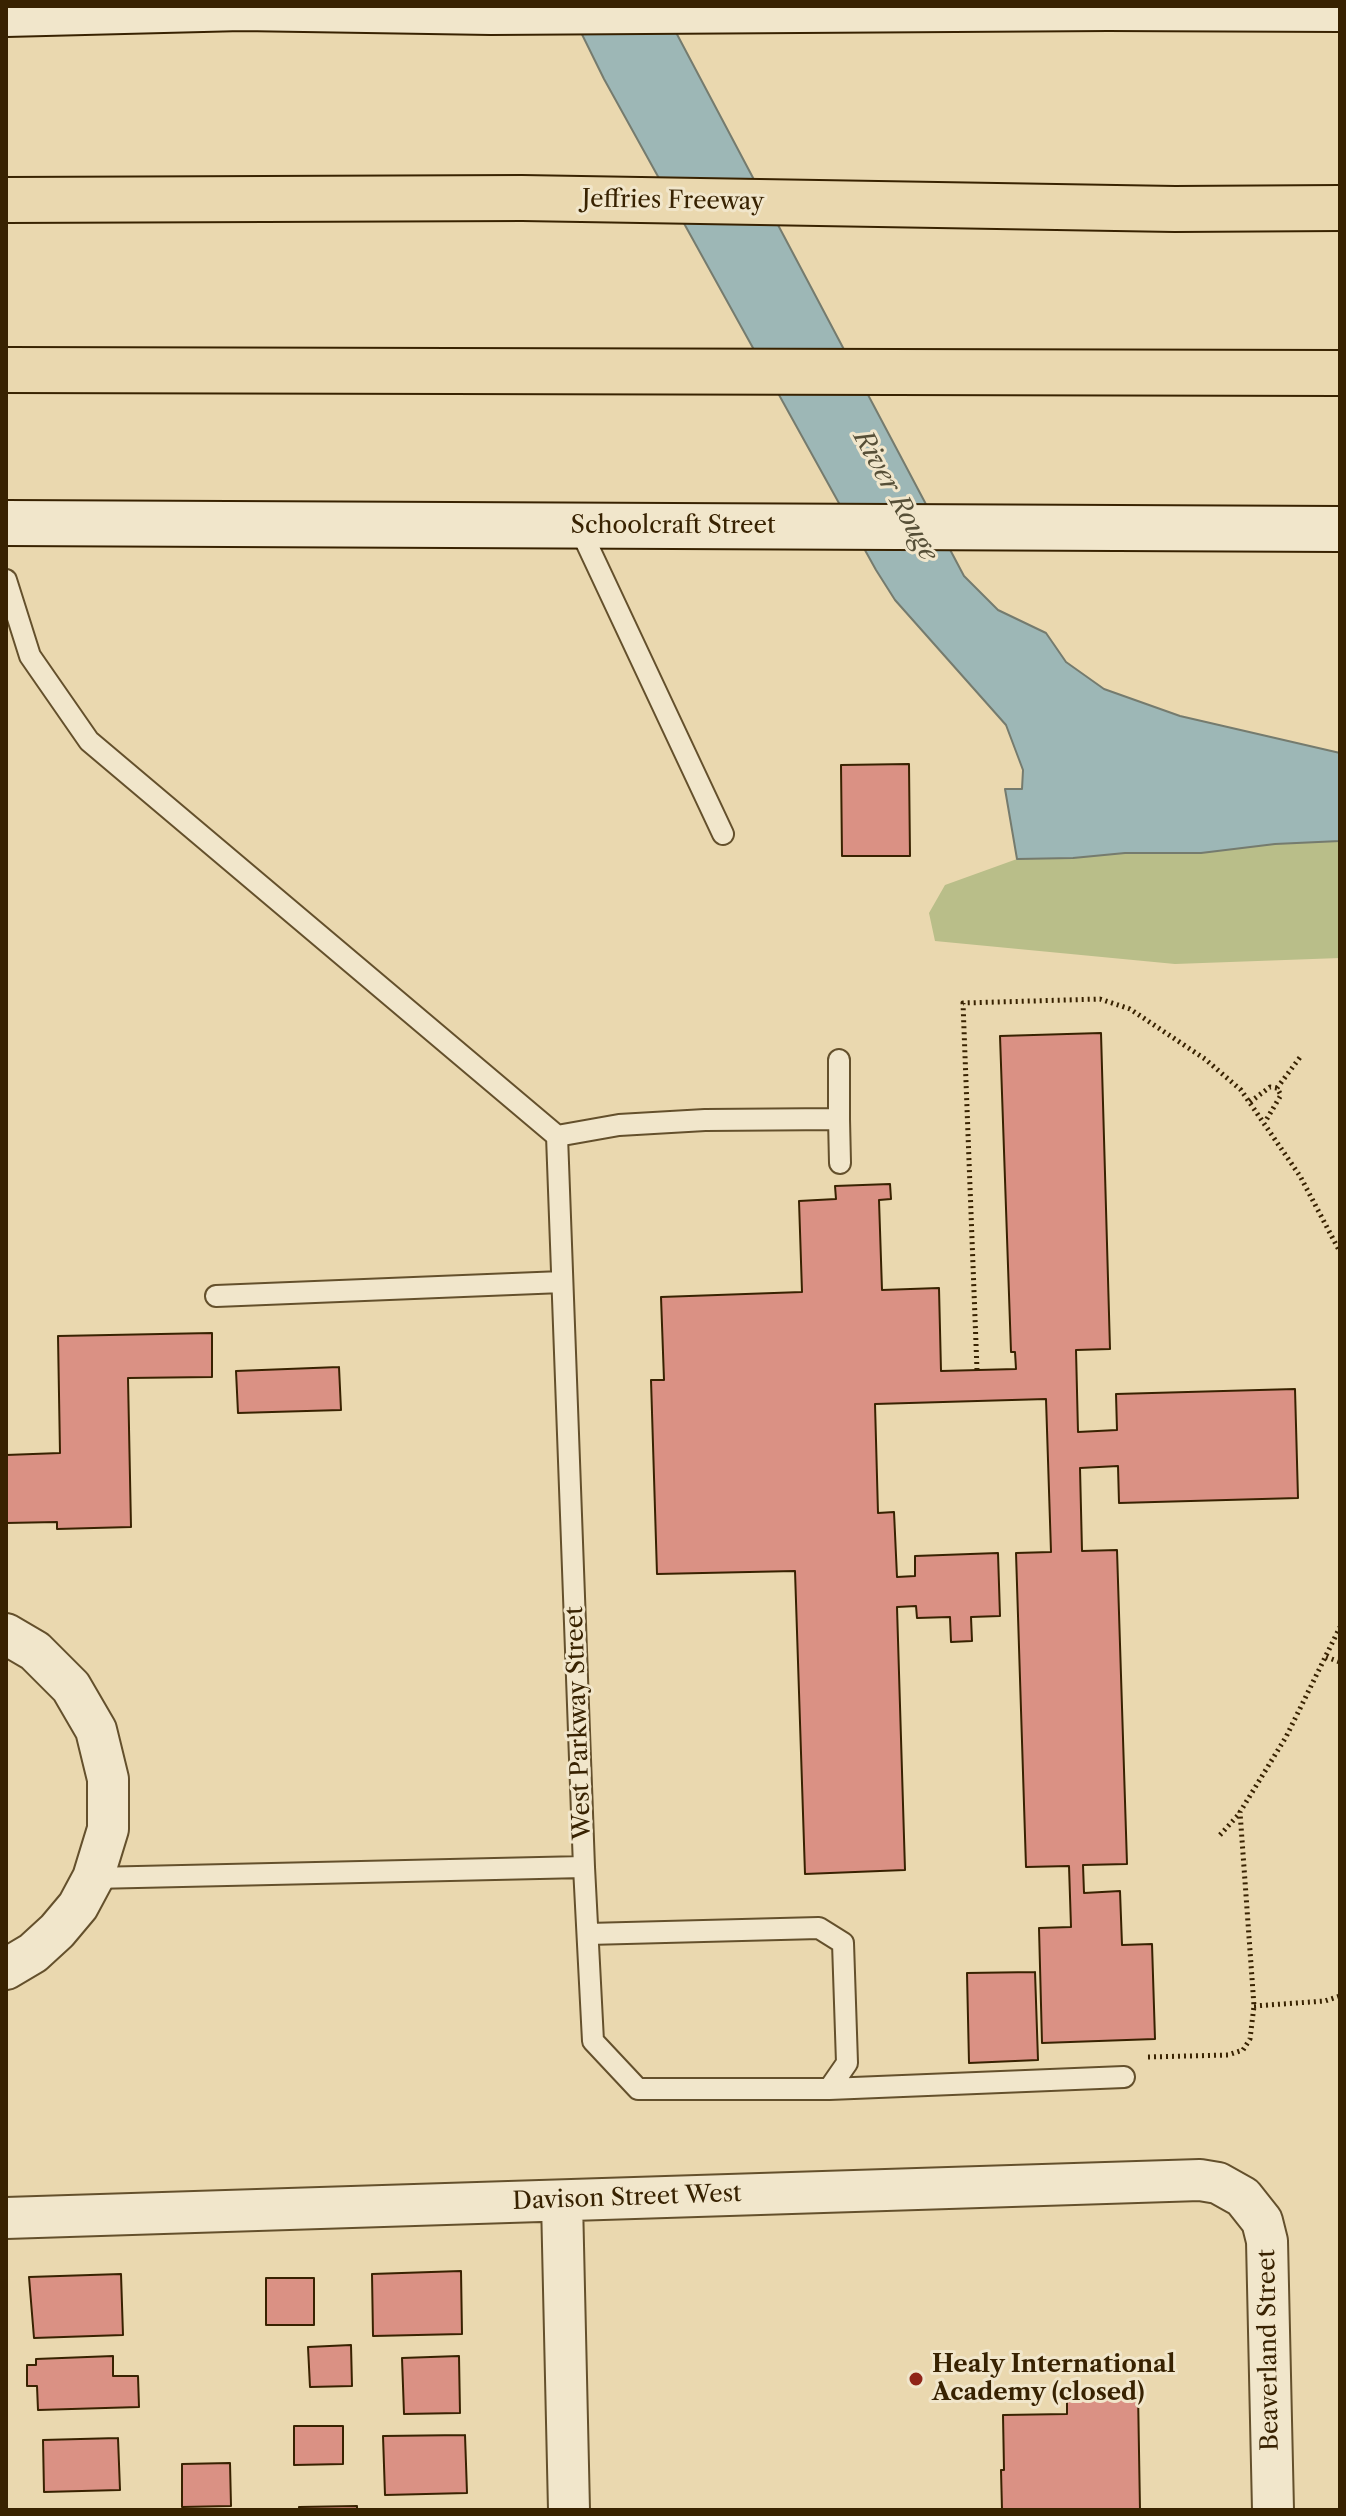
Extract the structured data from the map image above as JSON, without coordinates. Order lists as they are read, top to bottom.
{
  "streets": {
    "highway": ["Jeffries Freeway"],
    "main road": ["Schoolcraft Street"],
    "street": ["Davison Street West", "Beaverland Street"],
    "lane": ["West Parkway Street"]
  },
  "crossings": [
    ["Davison Street West", "Beaverland Street"]
  ],
  "water": ["River Rouge"],
  "places": ["Healy International Academy (closed)"]
}
